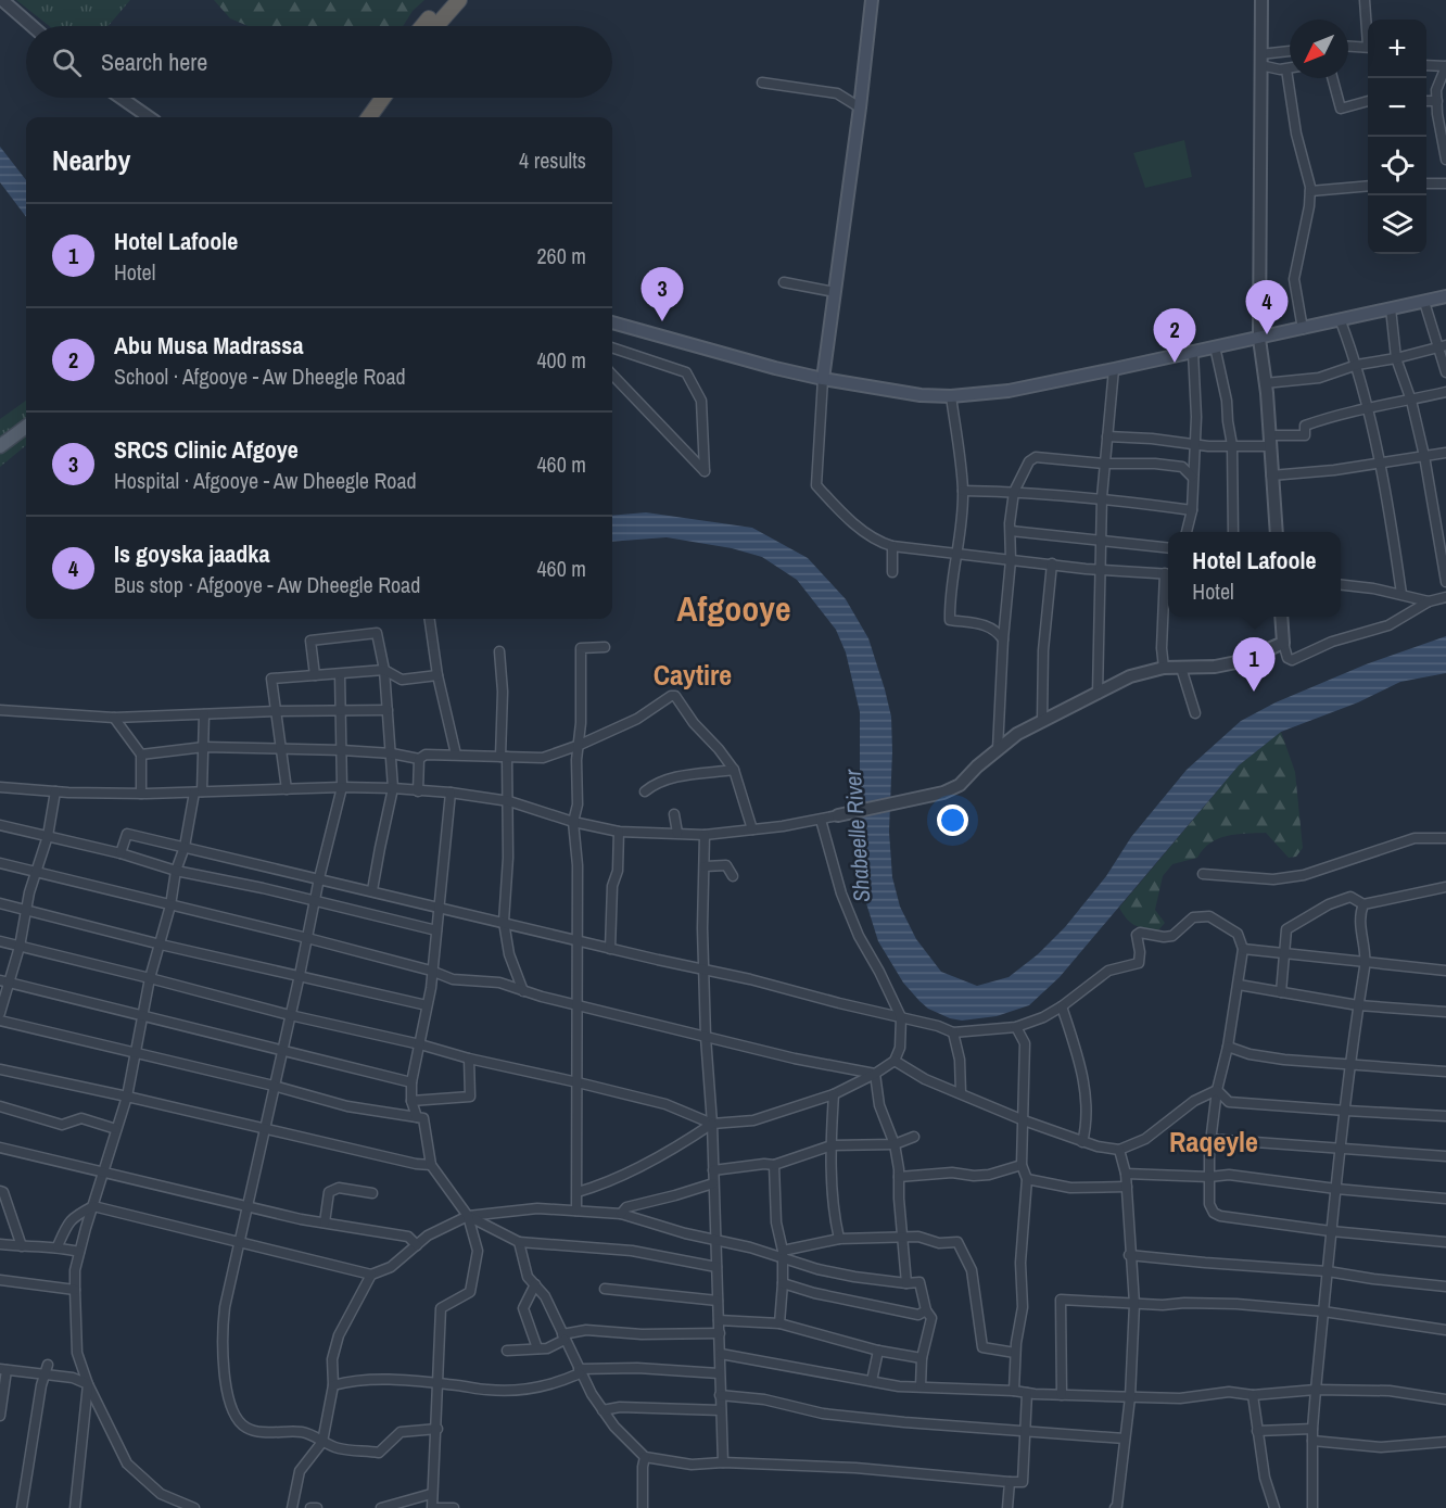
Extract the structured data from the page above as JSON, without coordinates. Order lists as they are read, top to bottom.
{
  "districts": ["Afgooye", "Caytire", "Raqeyle"],
  "water": ["Shabeelle River"],
  "north": "bottom left",
  "page": {
    "map_buttons": ["+", "−"],
    "search": "Search here",
    "heading": ["Nearby", "4 results"],
    "list": [
      {
        "mark": "1",
        "name": "Hotel Lafoole",
        "note": "Hotel",
        "value": "260 m"
      },
      {
        "mark": "2",
        "name": "Abu Musa Madrassa",
        "note": "School · Afgooye - Aw Dheegle Road",
        "value": "400 m"
      },
      {
        "mark": "3",
        "name": "SRCS Clinic Afgoye",
        "note": "Hospital · Afgooye - Aw Dheegle Road",
        "value": "460 m"
      },
      {
        "mark": "4",
        "name": "Is goyska jaadka",
        "note": "Bus stop · Afgooye - Aw Dheegle Road",
        "value": "460 m"
      }
    ],
    "pins": [
      "3",
      "4",
      "2",
      "1"
    ],
    "popup": ["Hotel Lafoole", "Hotel"]
  }
}
